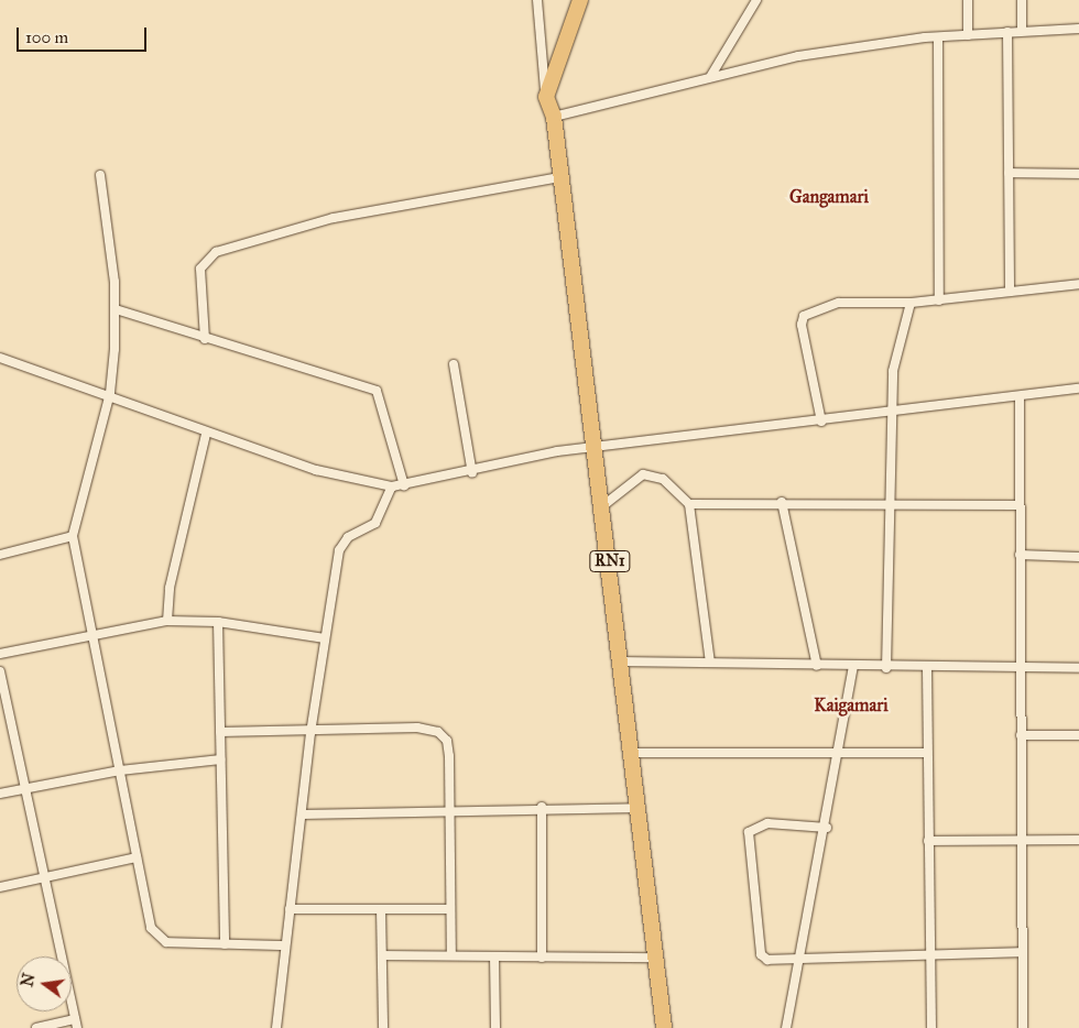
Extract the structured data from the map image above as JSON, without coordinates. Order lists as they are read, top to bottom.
{
  "streets": {
    "highway": ["RN1"]
  },
  "districts": ["Gangamari", "Kaigamari"],
  "scale_bar": "100 m",
  "north": "left"
}
